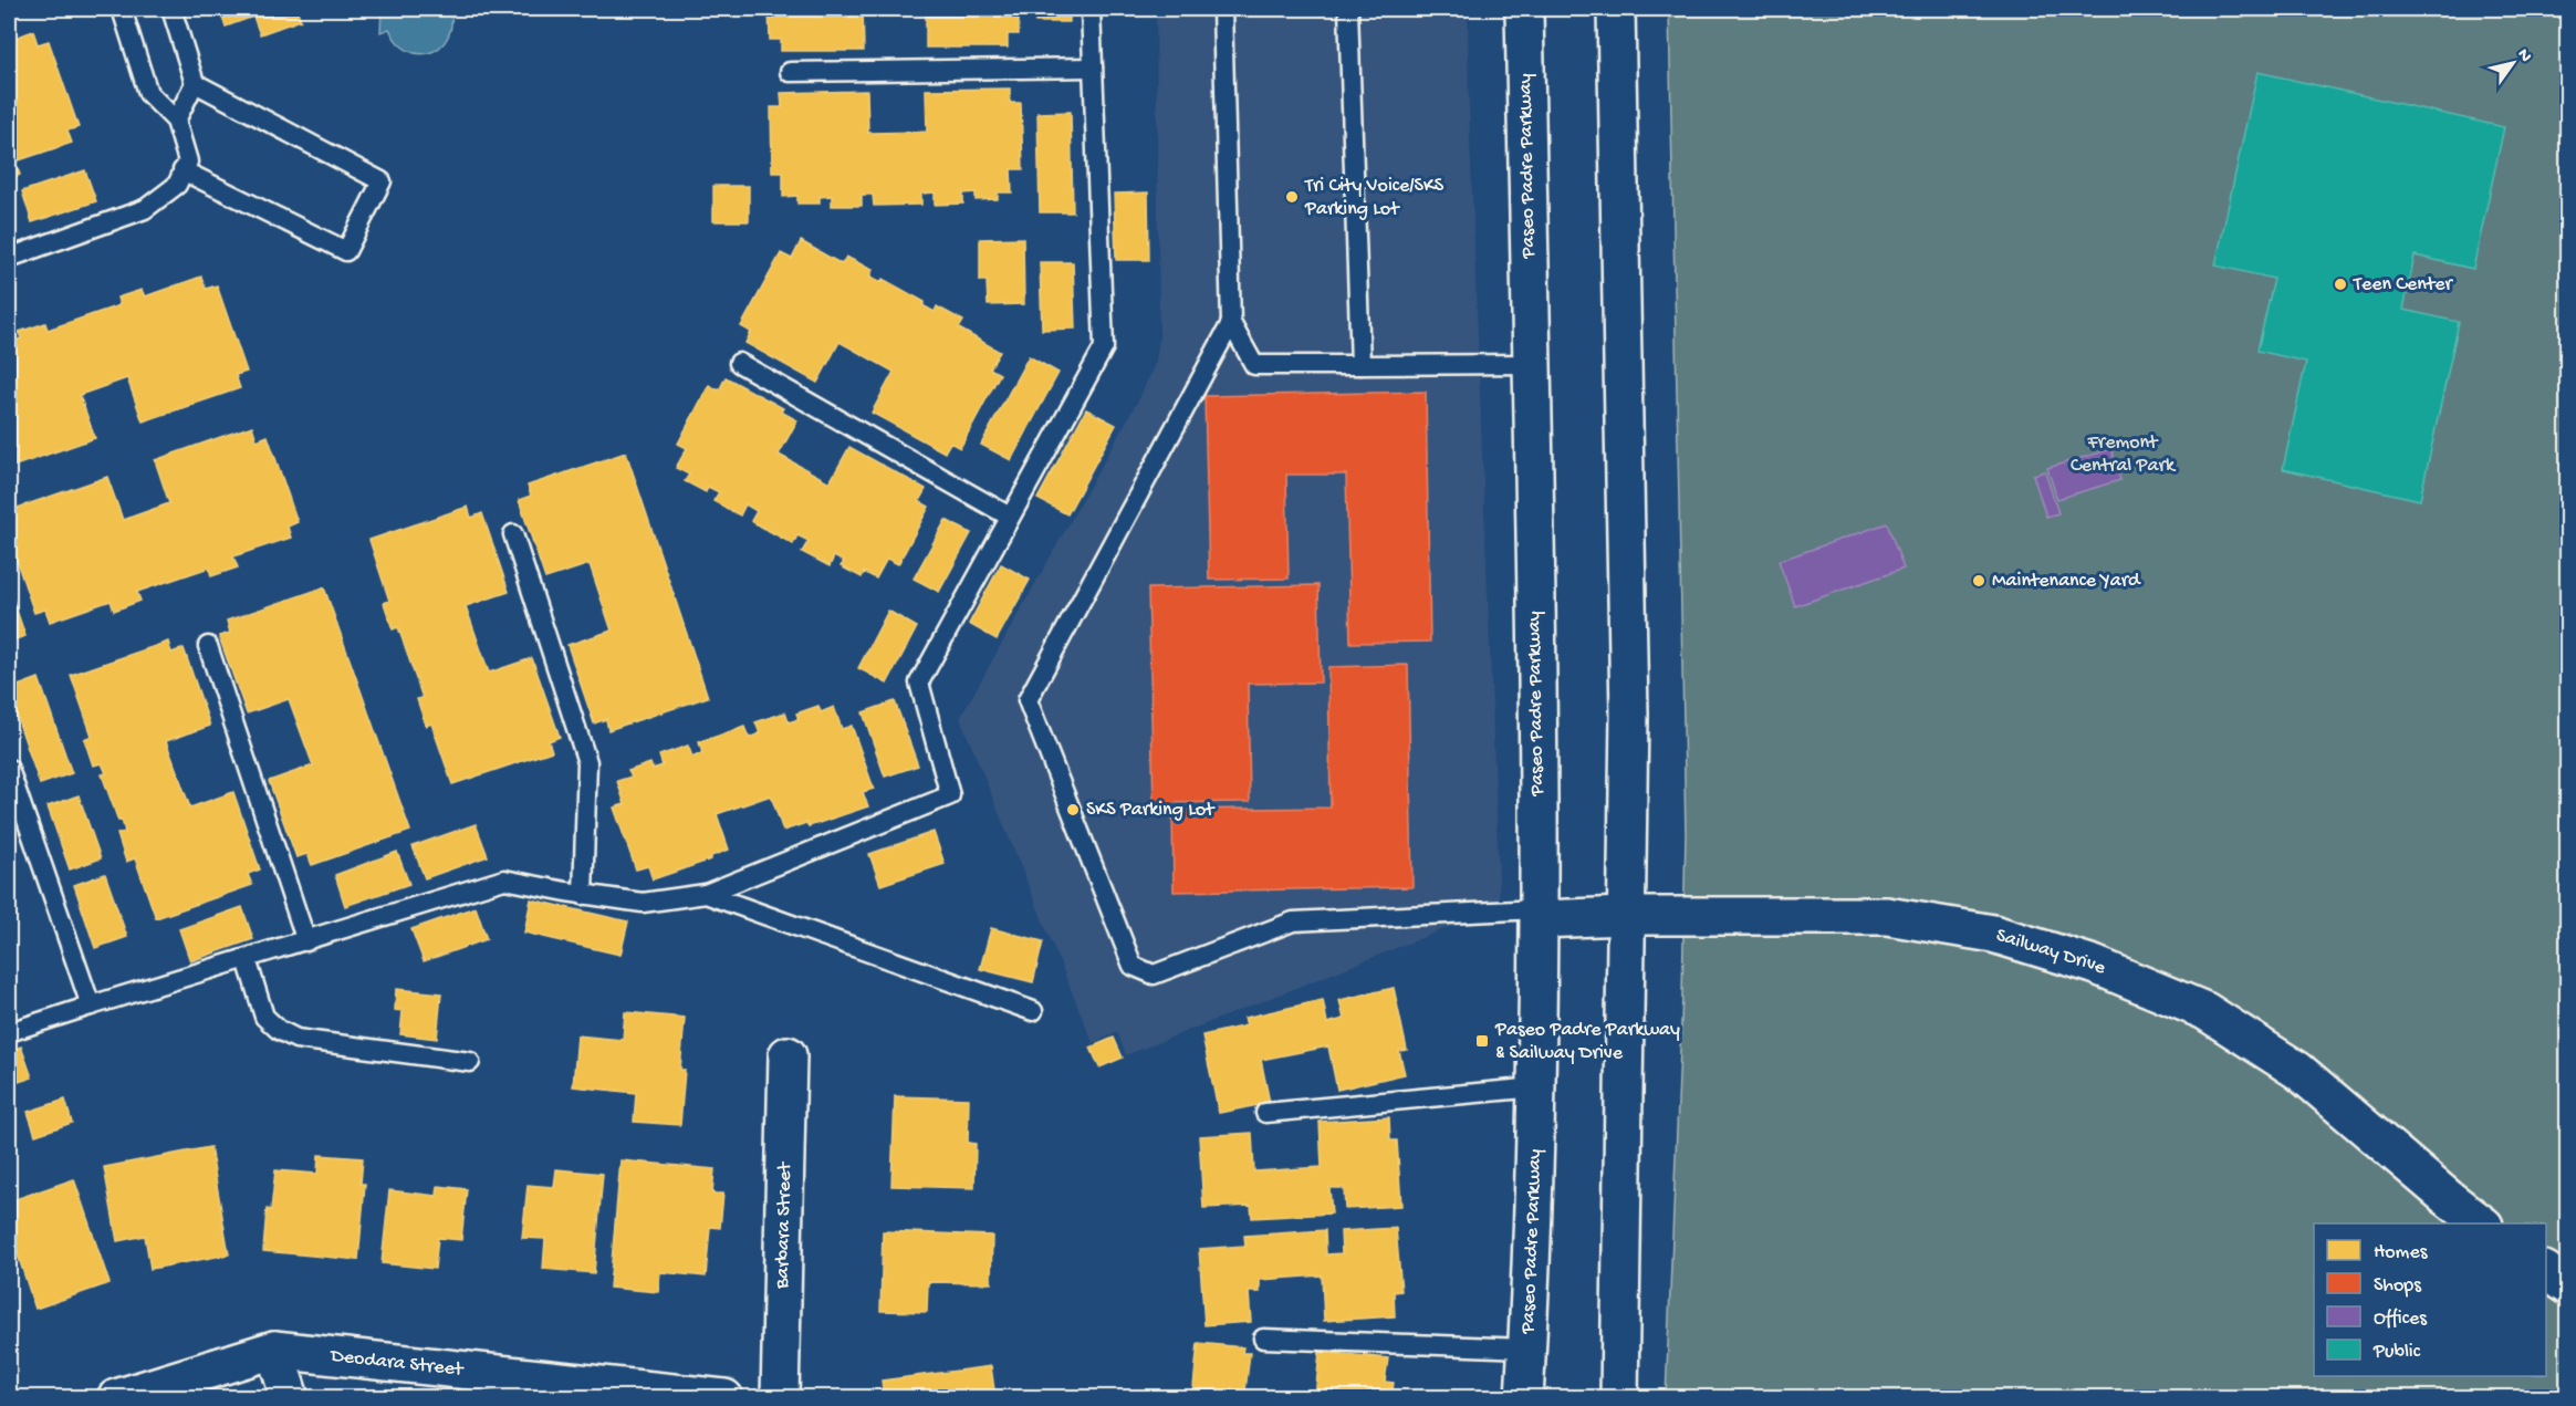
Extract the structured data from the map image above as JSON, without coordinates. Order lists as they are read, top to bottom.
{
  "streets": {
    "main road": [
      "Paseo Padre Parkway",
      "Sailway Drive",
      "Barbara Street",
      "Deodara Street"
    ]
  },
  "crossings": [
    ["Paseo Padre Parkway", "Sailway Drive"]
  ],
  "parks": ["Fremont Central Park"],
  "places": {
    "other": [
      "Tri City Voice/SKS Parking Lot",
      "Teen Center",
      "Maintenance Yard",
      "SKS Parking Lot"
    ],
    "transit": ["Paseo Padre Parkway & Sailway Drive"]
  },
  "legend": [
    "Homes",
    "Shops",
    "Offices",
    "Public"
  ],
  "north": "top right"
}
